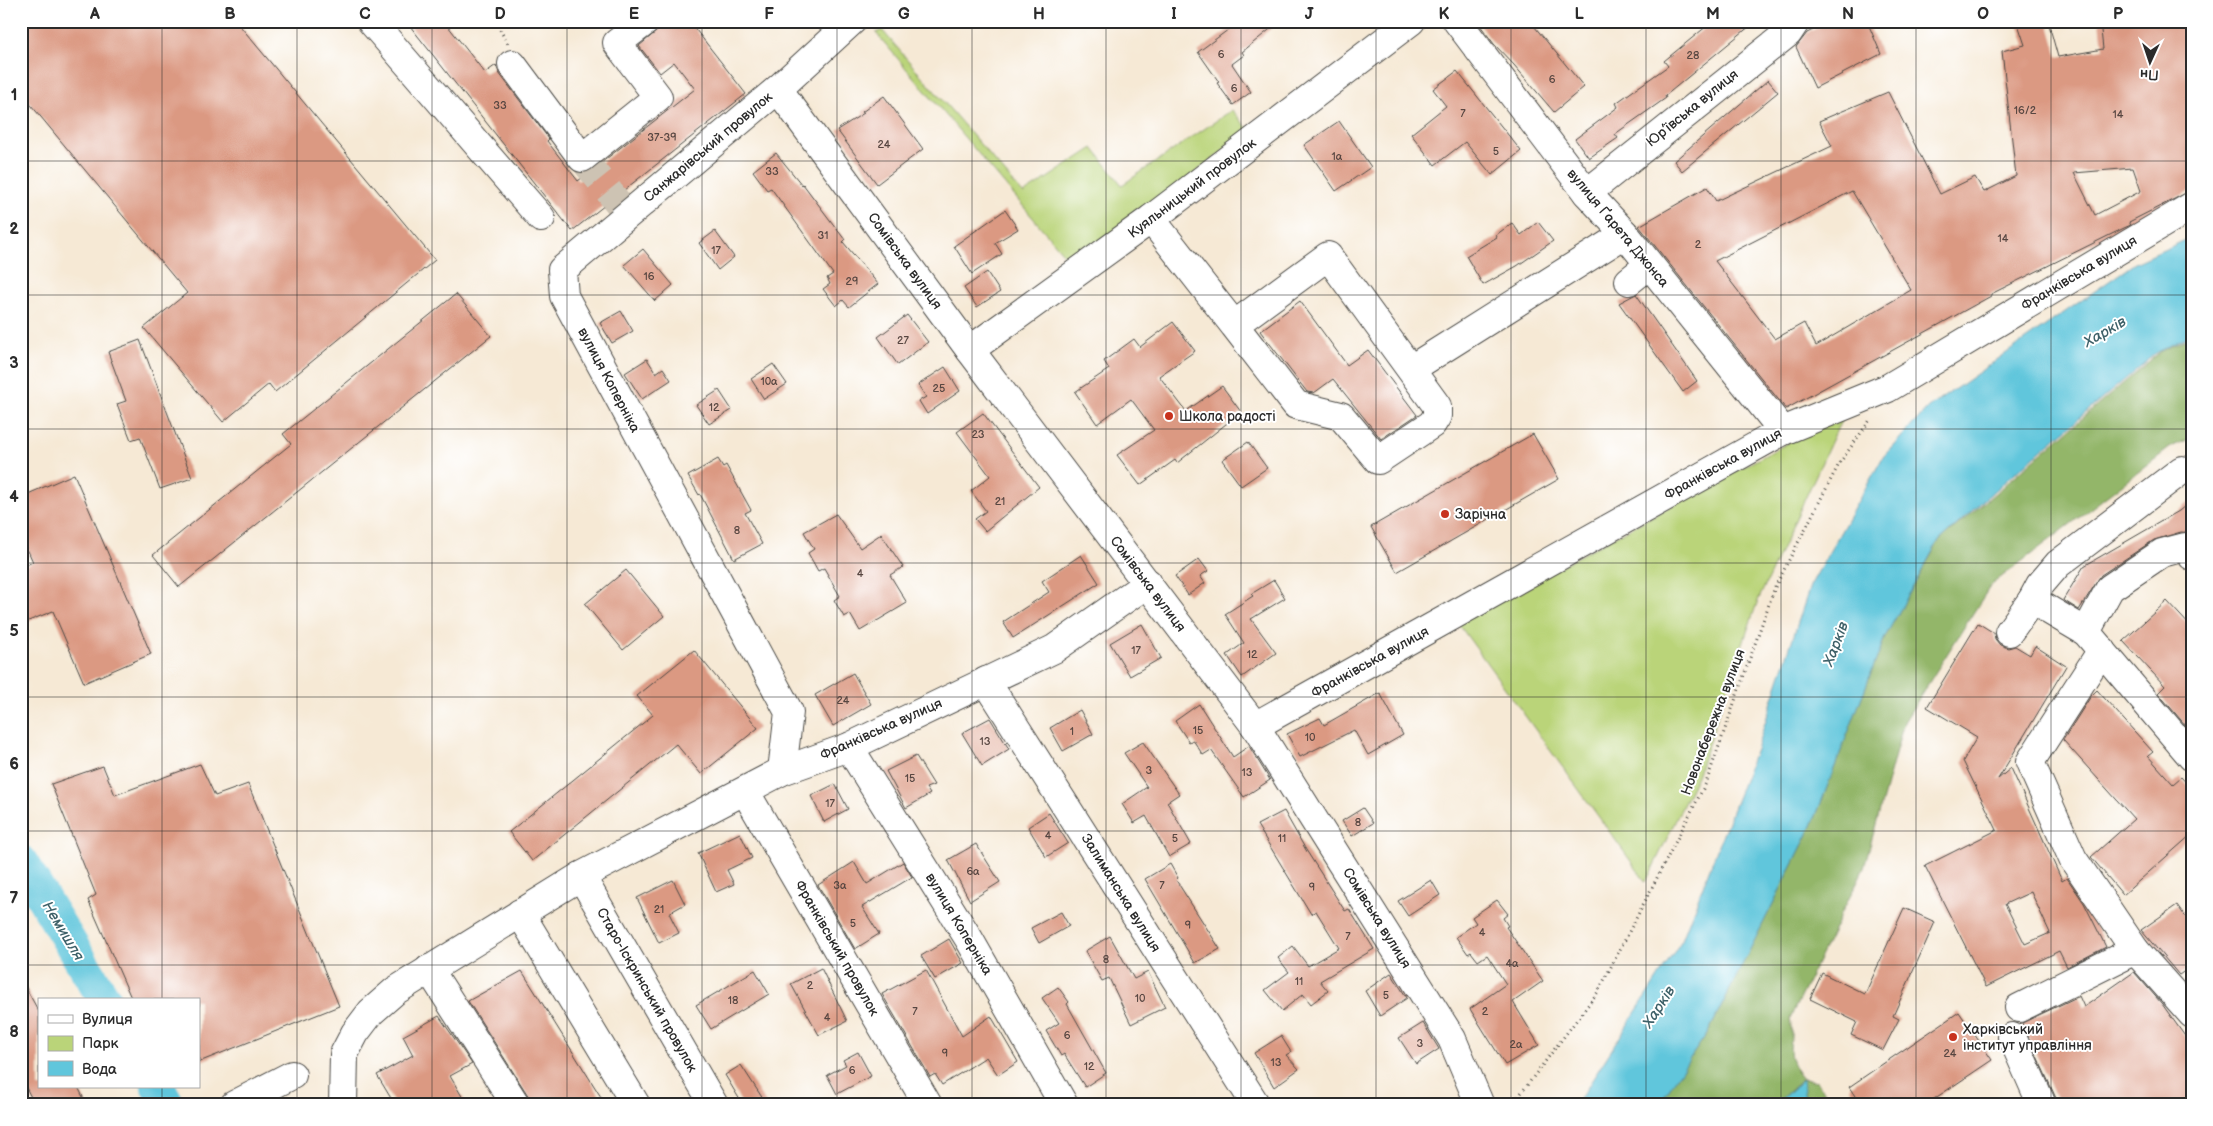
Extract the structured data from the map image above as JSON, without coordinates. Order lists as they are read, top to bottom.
{
  "streets": {
    "street": [
      "Юр’ївська вулиця",
      "Санжарівський провулок",
      "Куяльницький провулок",
      "вулиця Ґарета Джонса",
      "Сомівська вулиця",
      "Франківська вулиця",
      "вулиця Коперніка",
      "Залиманська вулиця",
      "Франківський провулок",
      "Старо-Іскринський провулок"
    ],
    "path": ["Новонабережна вулиця"]
  },
  "crossings": [
    ["Юр’ївська вулиця", "вулиця Ґарета Джонса"],
    ["Санжарівський провулок", "Сомівська вулиця"],
    ["Санжарівський провулок", "вулиця Коперніка"],
    ["Куяльницький провулок", "Сомівська вулиця"],
    ["вулиця Ґарета Джонса", "Франківська вулиця"],
    ["Сомівська вулиця", "Франківська вулиця"],
    ["Франківська вулиця", "вулиця Коперніка"],
    ["Франківська вулиця", "Новонабережна вулиця"],
    ["Франківська вулиця", "Залиманська вулиця"],
    ["Франківська вулиця", "Франківський провулок"],
    ["Франківська вулиця", "Старо-Іскринський провулок"]
  ],
  "water": ["Харків", "Немишля"],
  "places": ["Школа радості", "Зарічна", "Харківський інститут управління"],
  "house_numbers": [
    "6",
    "28",
    "6",
    "6",
    "33",
    "16/2",
    "7",
    "14",
    "37-39",
    "24",
    "5",
    "1а",
    "33",
    "31",
    "14",
    "2",
    "17",
    "16",
    "29",
    "27",
    "10а",
    "25",
    "12",
    "23",
    "21",
    "8",
    "4",
    "17",
    "12",
    "24",
    "15",
    "1",
    "10",
    "13",
    "3",
    "13",
    "15",
    "17",
    "8",
    "4",
    "5",
    "11",
    "6а",
    "3а",
    "7",
    "9",
    "21",
    "5",
    "9",
    "4",
    "7",
    "8",
    "4а",
    "11",
    "2",
    "5",
    "10",
    "18",
    "7",
    "2",
    "4",
    "6",
    "3",
    "2а",
    "9",
    "24",
    "13",
    "12",
    "6"
  ],
  "legend": ["Вулиця", "Парк", "Вода"],
  "north": "bottom",
  "grid": {
    "columns": [
      "A",
      "B",
      "C",
      "D",
      "E",
      "F",
      "G",
      "H",
      "I",
      "J",
      "K",
      "L",
      "M",
      "N",
      "O",
      "P"
    ],
    "rows": [
      "1",
      "2",
      "3",
      "4",
      "5",
      "6",
      "7",
      "8"
    ]
  }
}
